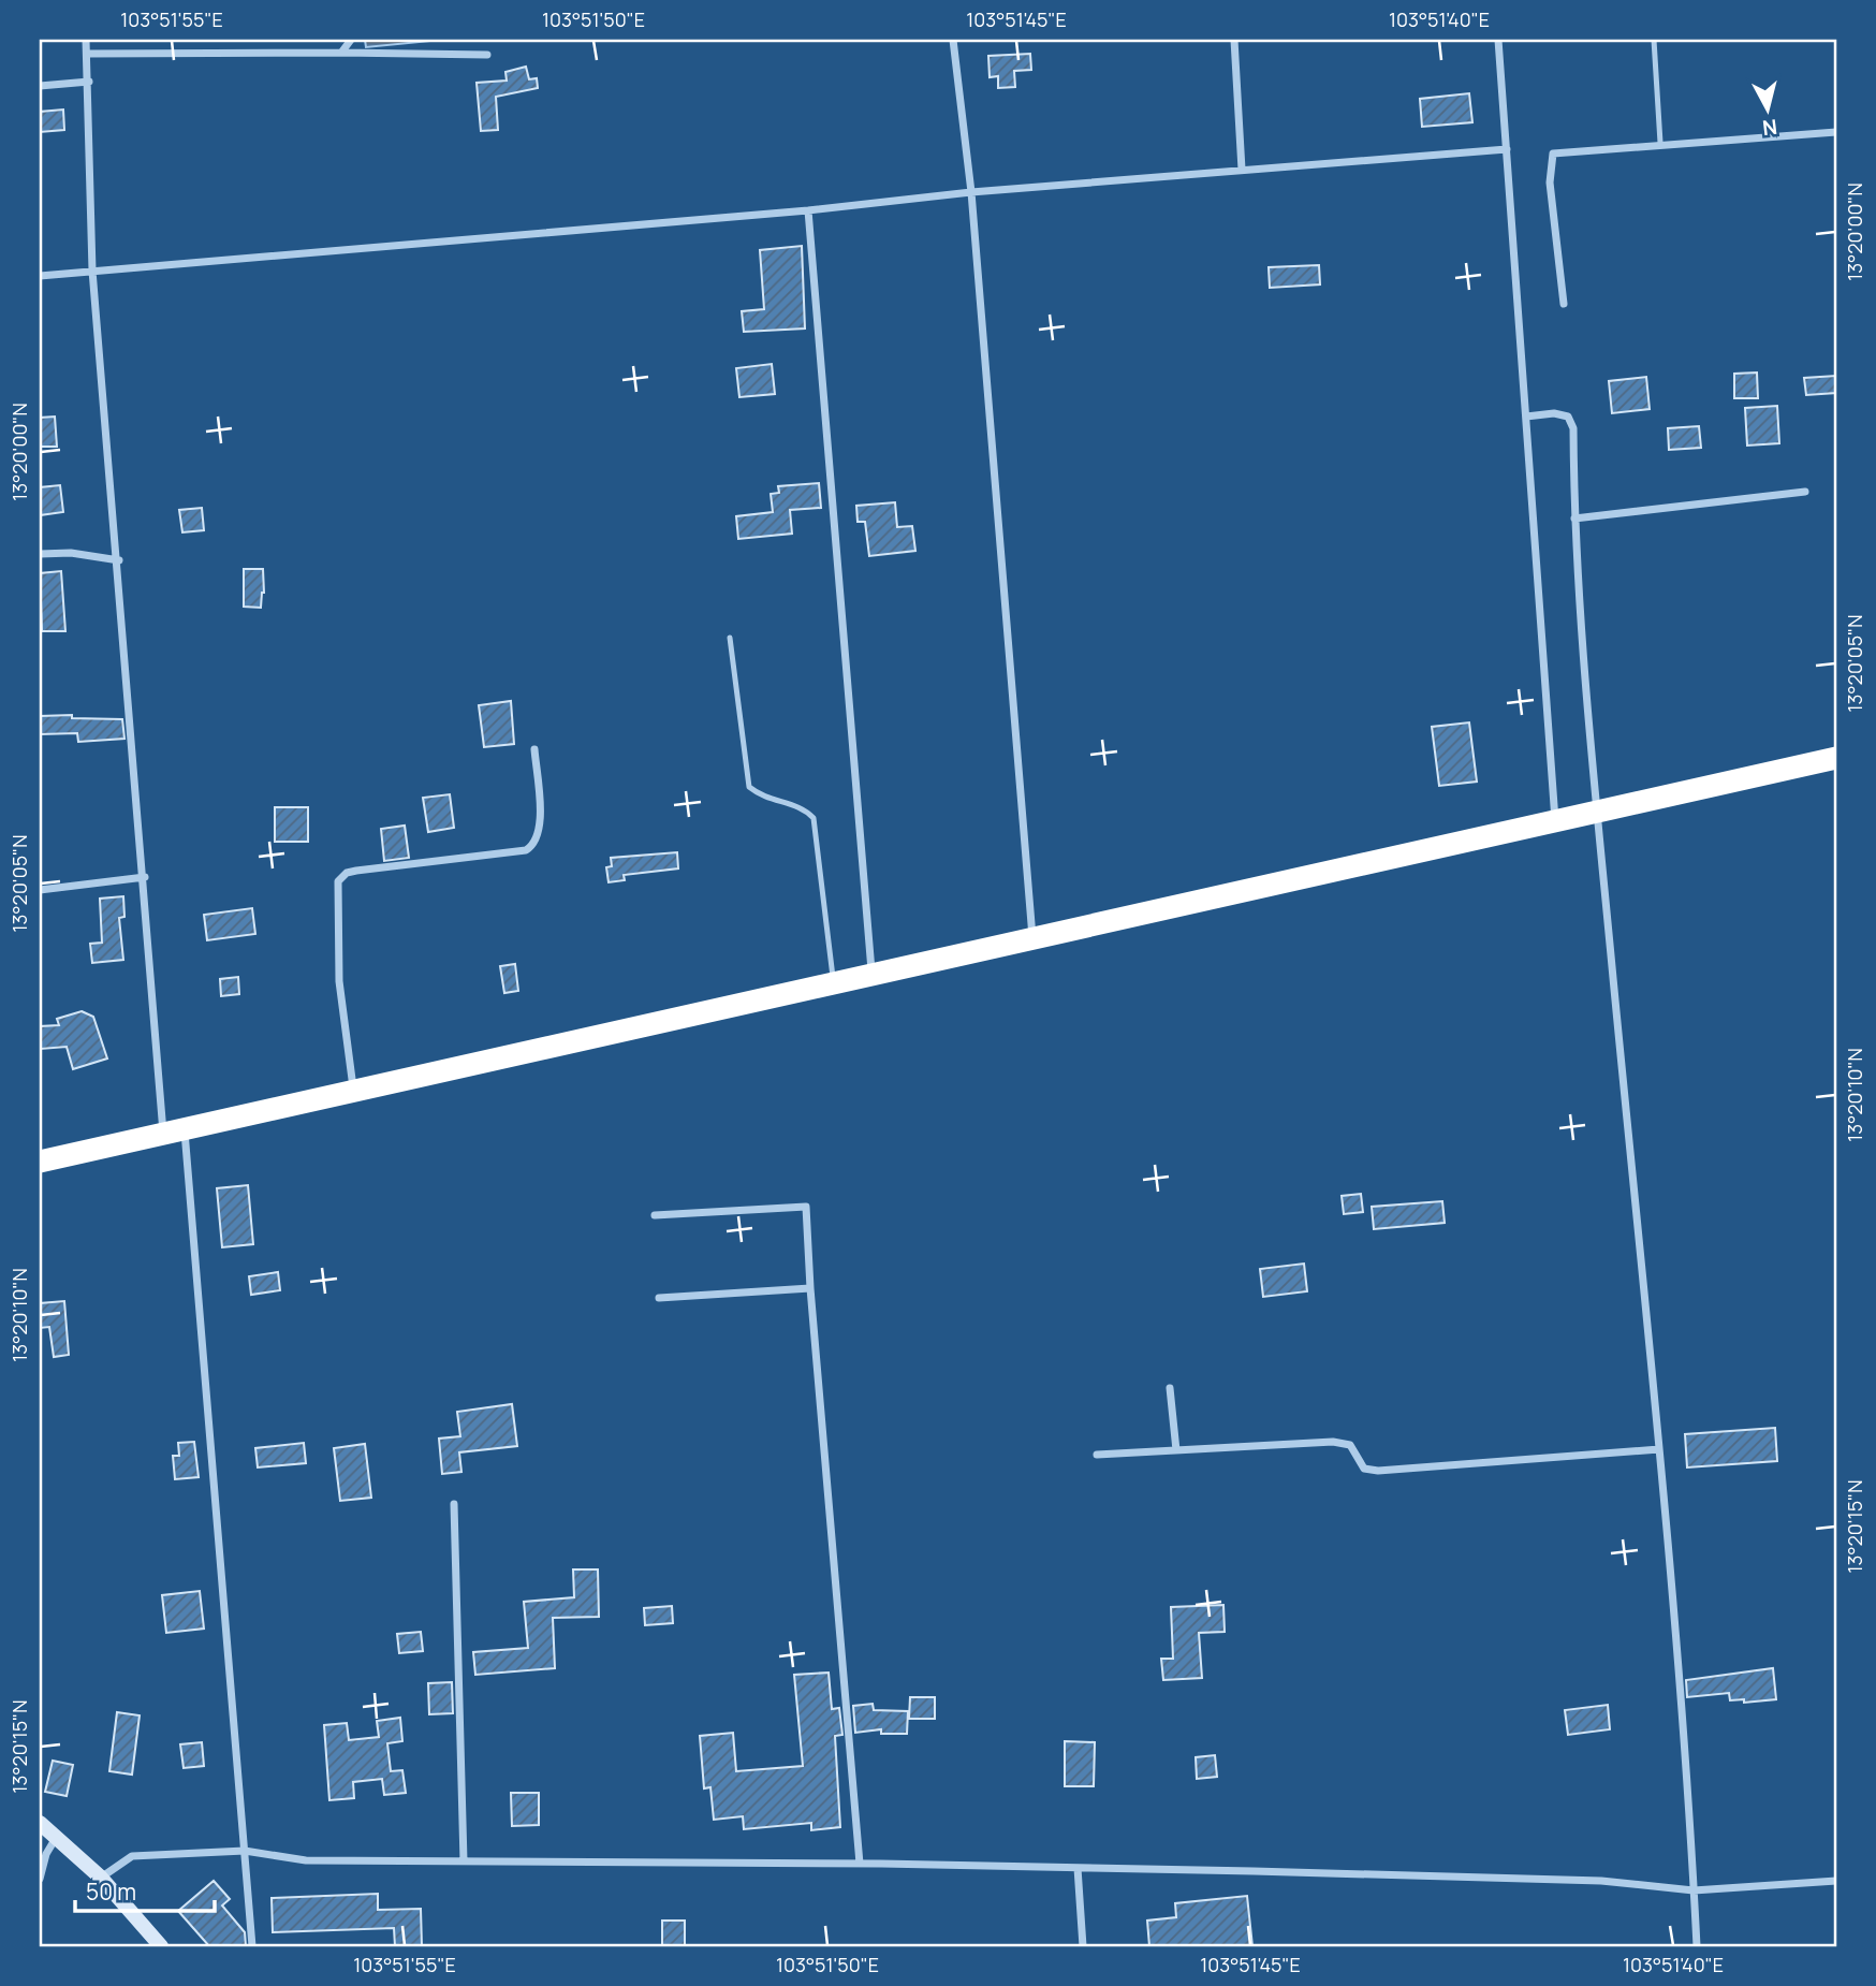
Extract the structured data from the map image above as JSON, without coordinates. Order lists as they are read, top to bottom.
{
  "scale_bar": "50 m",
  "north": "bottom",
  "coordinates": [
    "103°51'55\"E",
    "103°51'50\"E",
    "103°51'45\"E",
    "103°51'40\"E",
    "13°20'00\"N",
    "13°20'05\"N",
    "13°20'10\"N",
    "13°20'15\"N"
  ]
}
